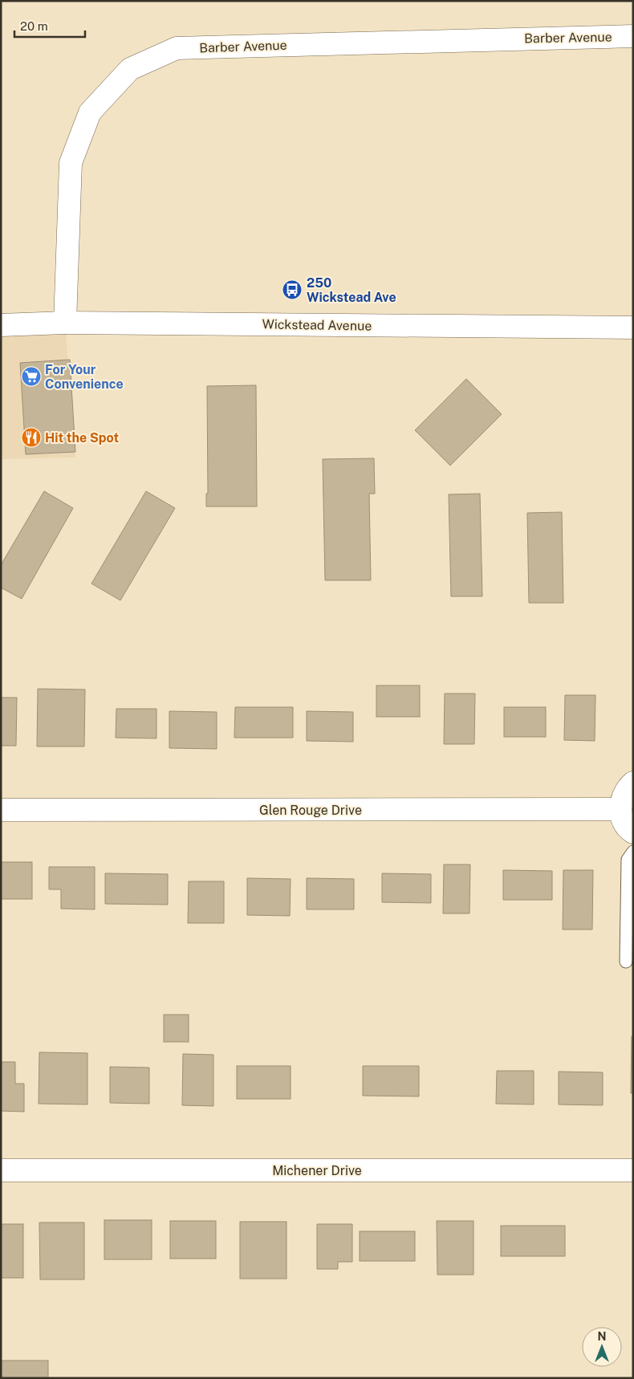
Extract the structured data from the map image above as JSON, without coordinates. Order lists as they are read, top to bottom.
{
  "streets": {
    "street": [
      "Barber Avenue",
      "Wickstead Avenue",
      "Glen Rouge Drive",
      "Michener Drive"
    ]
  },
  "crossings": [
    ["Barber Avenue", "Wickstead Avenue"]
  ],
  "places": {
    "bus stop": ["250 Wickstead Ave"],
    "supermarket": ["For Your Convenience"],
    "restaurant": ["Hit the Spot"]
  },
  "scale_bar": "20 m",
  "north": "top"
}
